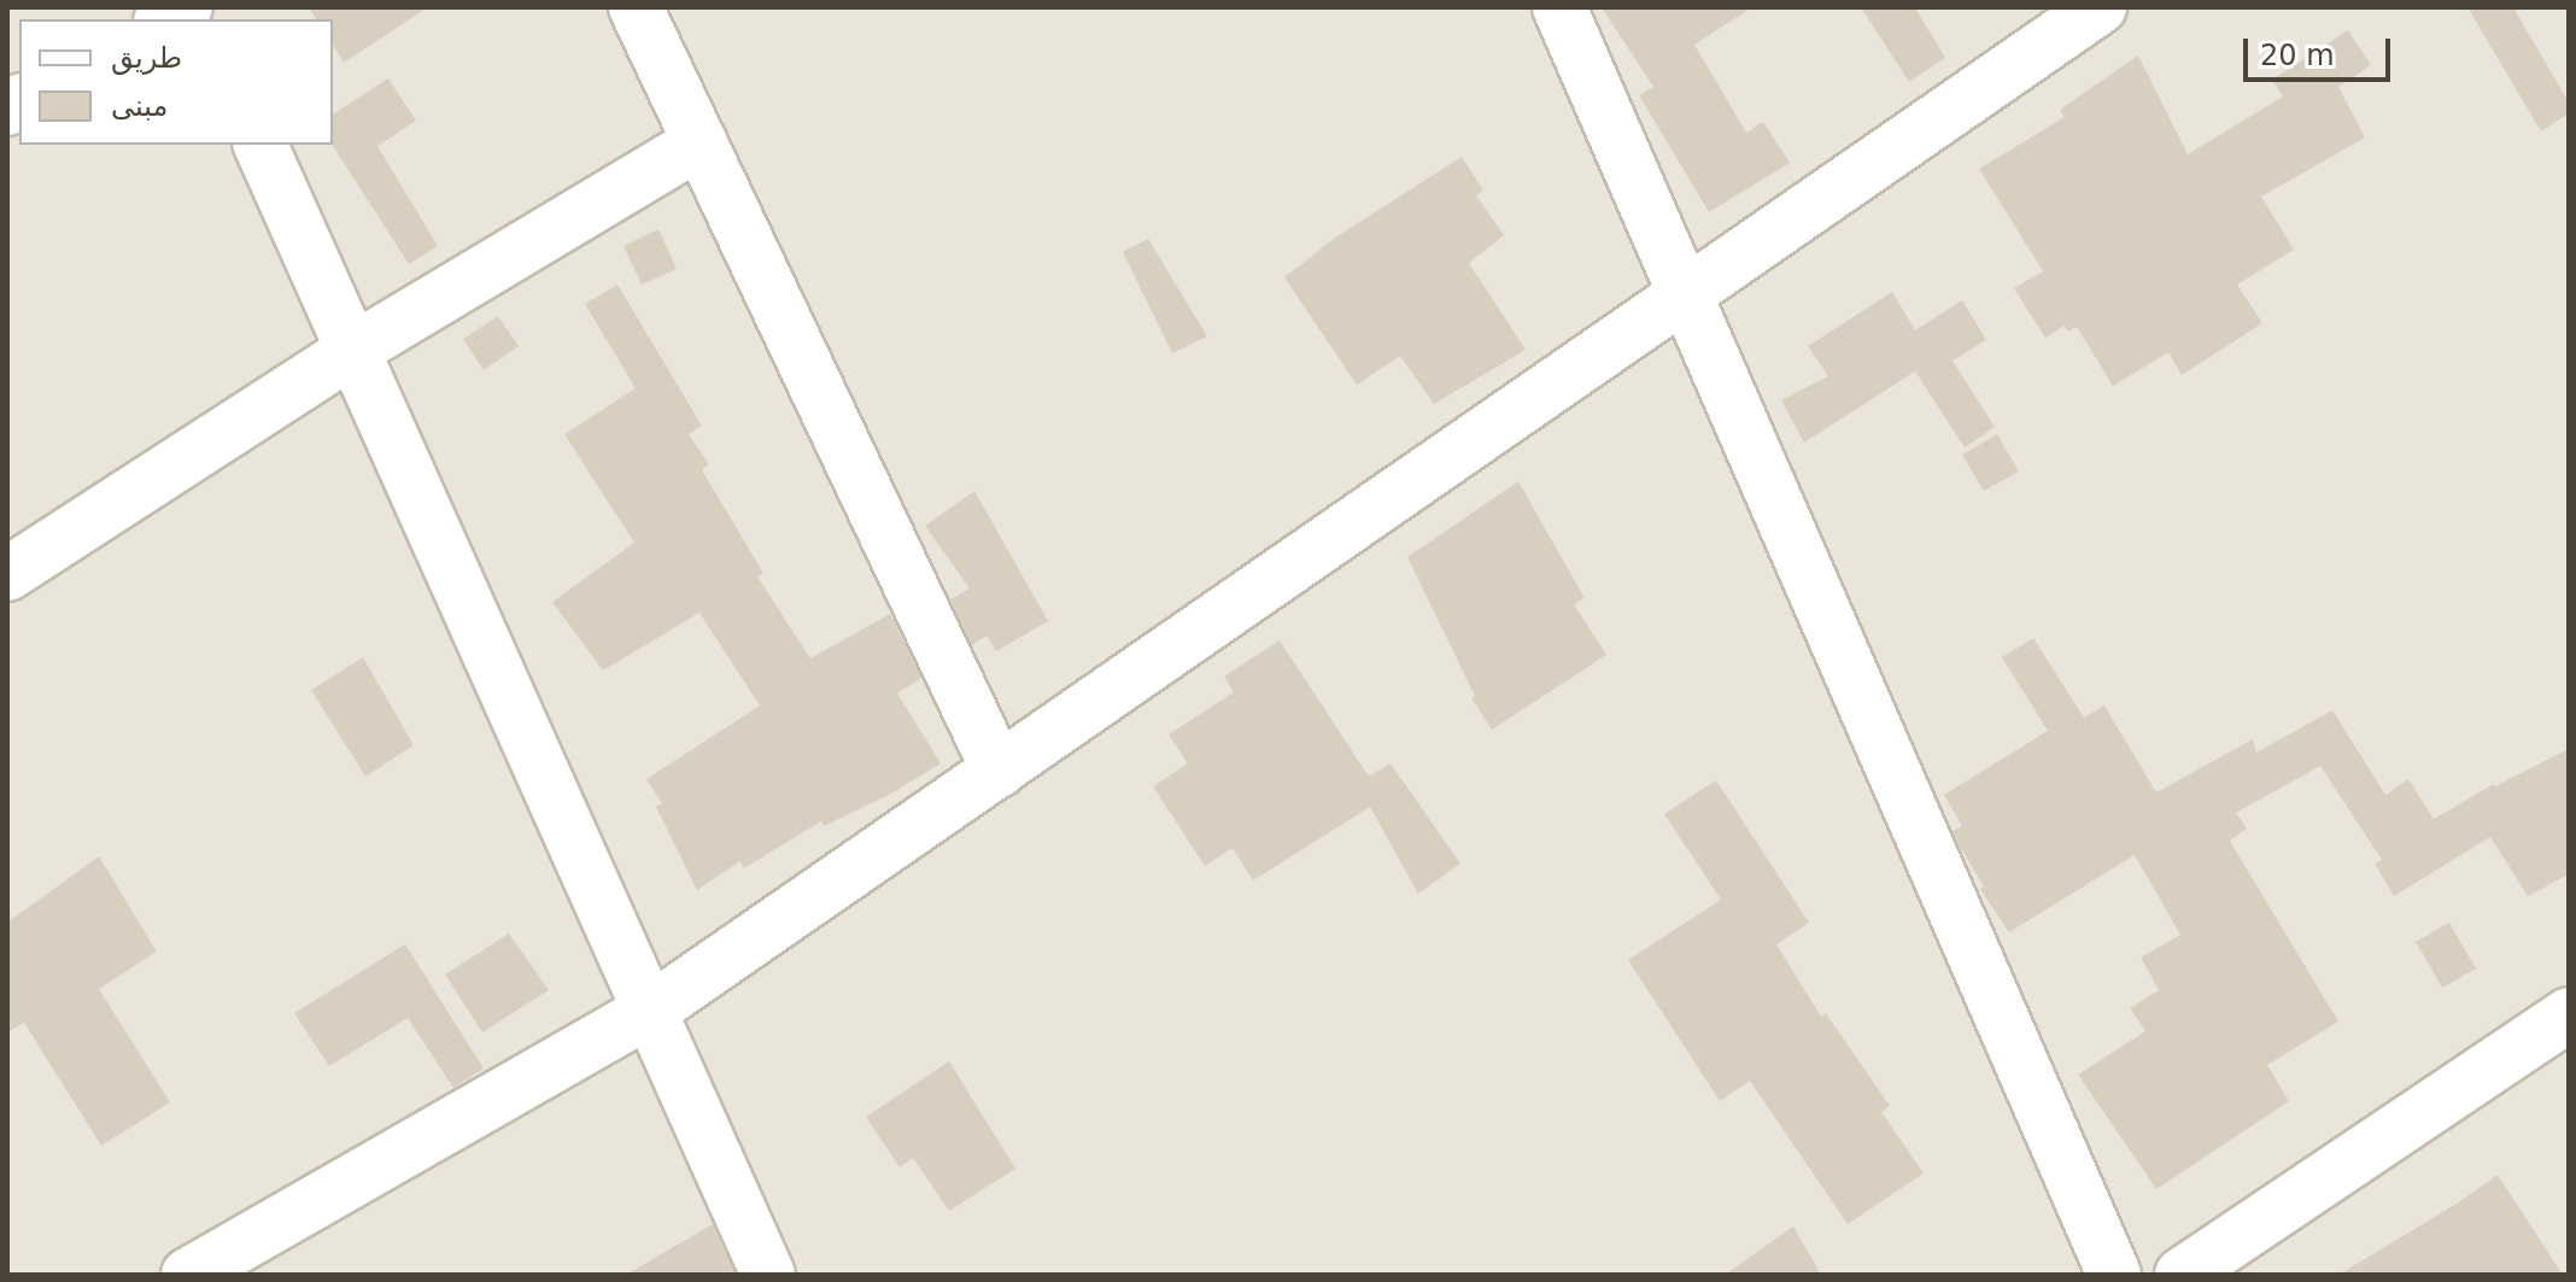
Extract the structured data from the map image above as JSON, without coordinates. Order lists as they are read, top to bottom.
{
  "legend": ["طريق", "مبنى"],
  "scale_bar": "20 m"
}
